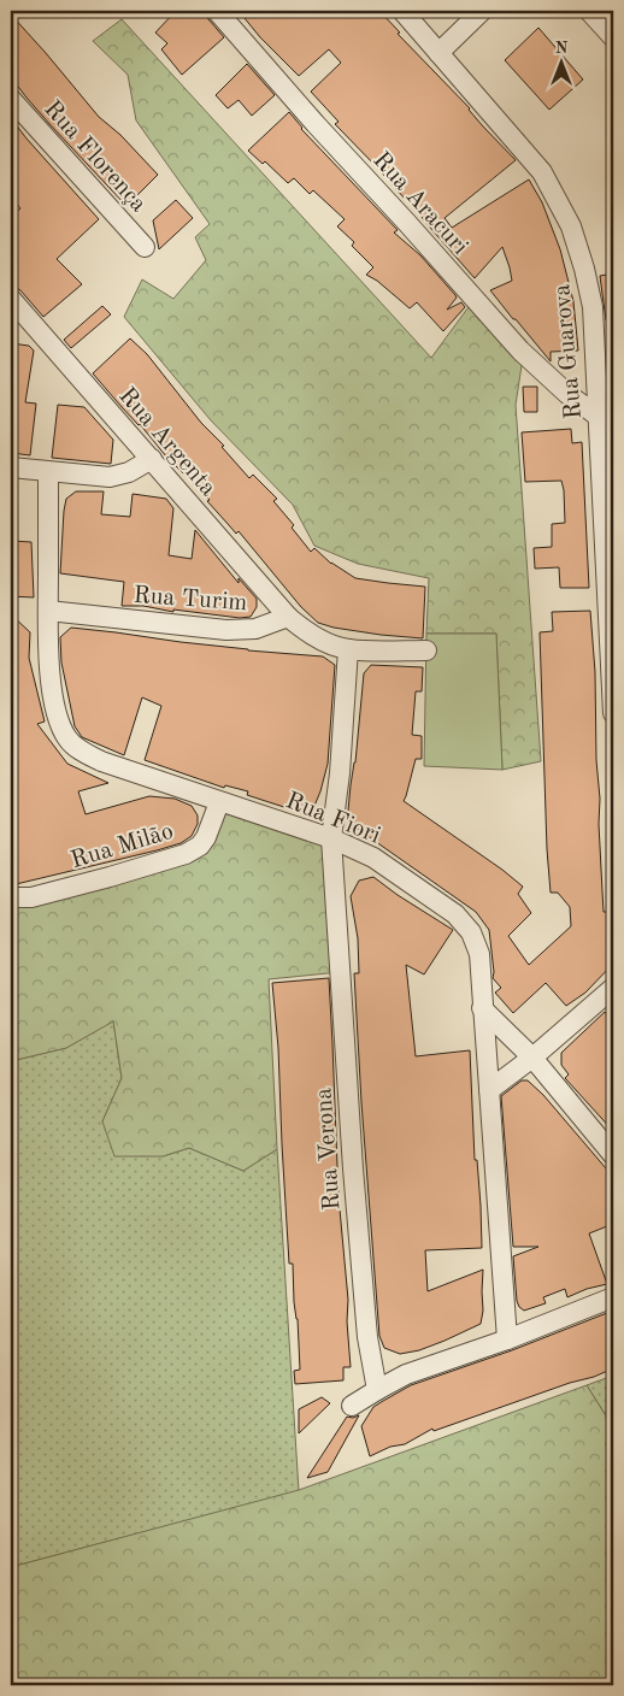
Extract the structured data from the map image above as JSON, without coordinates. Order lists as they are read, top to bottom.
{
  "streets": {
    "street": [
      "Rua Florença",
      "Rua Aracuri",
      "Rua Guarova",
      "Rua Argenta",
      "Rua Turim",
      "Rua Fiori",
      "Rua Milão",
      "Rua Verona"
    ]
  },
  "crossings": [
    ["Rua Aracuri", "Rua Guarova"],
    ["Rua Argenta", "Rua Turim"],
    ["Rua Turim", "Rua Fiori"],
    ["Rua Fiori", "Rua Milão"],
    ["Rua Fiori", "Rua Verona"]
  ],
  "north": "top"
}
